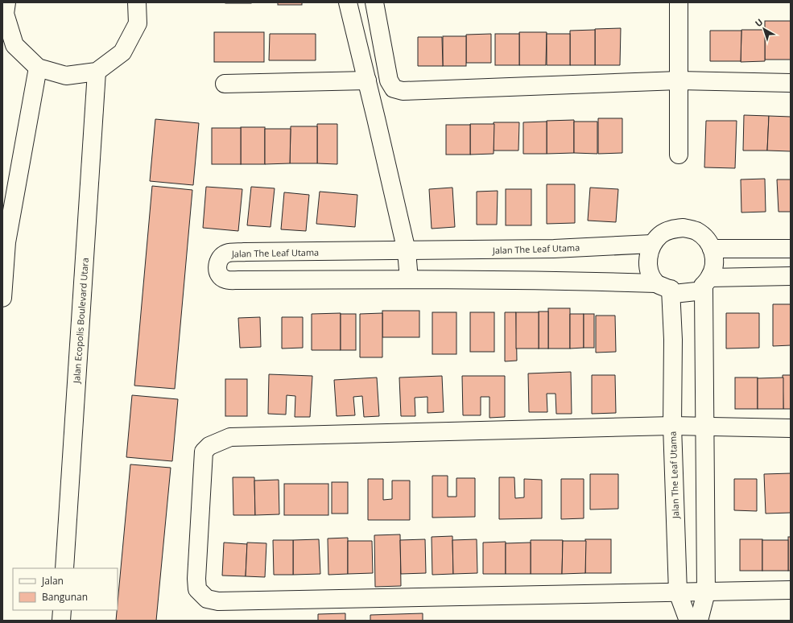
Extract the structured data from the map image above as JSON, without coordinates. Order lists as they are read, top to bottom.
{
  "streets": {
    "street": ["Jalan The Leaf Utama", "Jalan Ecopolis Boulevard Utara"]
  },
  "legend": ["Jalan", "Bangunan"],
  "north": "top left"
}
